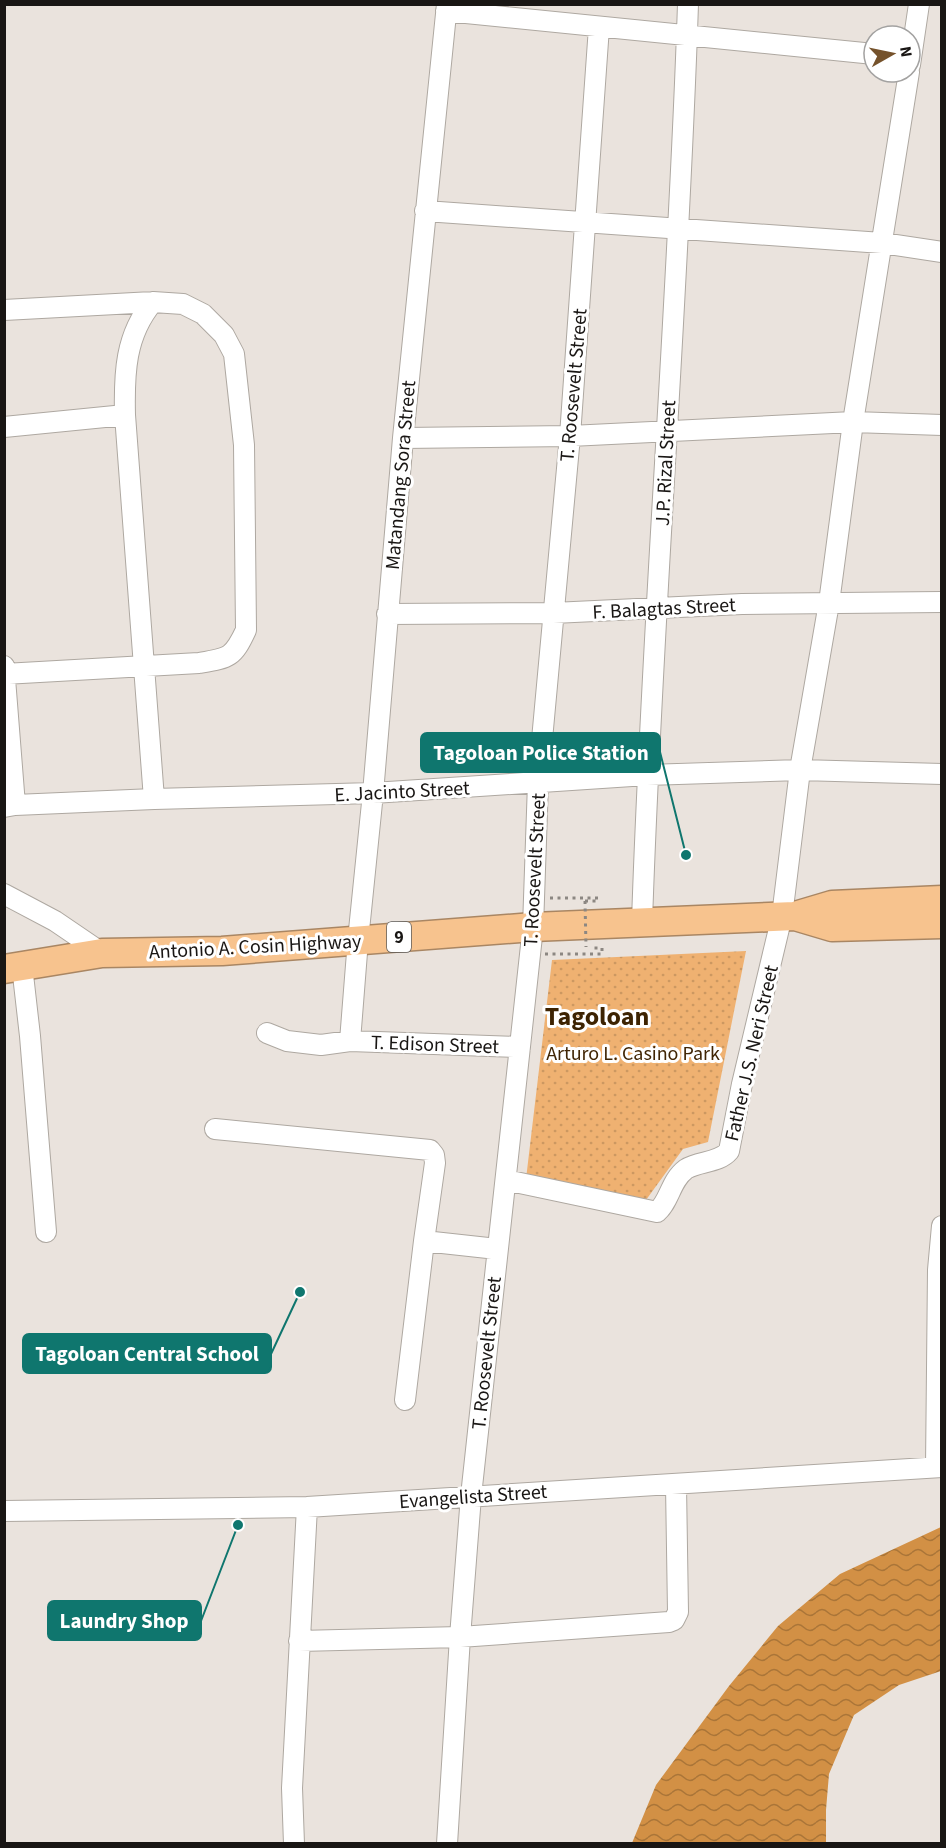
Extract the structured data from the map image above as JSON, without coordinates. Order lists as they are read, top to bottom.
{
  "streets": {
    "highway": ["9", "Antonio A. Cosin Highway"],
    "street": [
      "T. Roosevelt Street",
      "J.P. Rizal Street",
      "Matandang Sora Street",
      "F. Balagtas Street",
      "E. Jacinto Street",
      "T. Edison Street",
      "Father J.S. Neri Street",
      "Evangelista Street"
    ]
  },
  "crossings": [
    ["T. Roosevelt Street", "F. Balagtas Street"],
    ["T. Roosevelt Street", "E. Jacinto Street"],
    ["T. Roosevelt Street", "Antonio A. Cosin Highway"],
    ["T. Roosevelt Street", "T. Edison Street"],
    ["T. Roosevelt Street", "Father J.S. Neri Street"],
    ["T. Roosevelt Street", "Evangelista Street"],
    ["J.P. Rizal Street", "F. Balagtas Street"],
    ["J.P. Rizal Street", "E. Jacinto Street"],
    ["J.P. Rizal Street", "Antonio A. Cosin Highway"],
    ["Matandang Sora Street", "F. Balagtas Street"],
    ["Matandang Sora Street", "E. Jacinto Street"],
    ["Matandang Sora Street", "Antonio A. Cosin Highway"],
    ["Matandang Sora Street", "T. Edison Street"],
    ["Antonio A. Cosin Highway", "Father J.S. Neri Street"]
  ],
  "districts": ["Tagoloan"],
  "parks": ["Arturo L. Casino Park"],
  "places": ["Tagoloan Police Station", "Tagoloan Central School", "Laundry Shop"],
  "north": "right"
}
